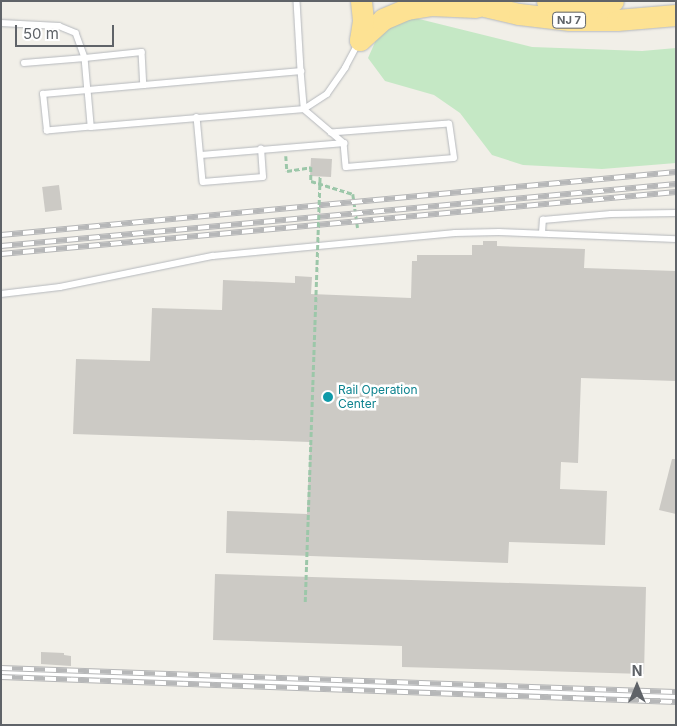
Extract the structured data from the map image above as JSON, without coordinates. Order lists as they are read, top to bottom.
{
  "streets": {
    "highway": ["NJ 7"]
  },
  "places": ["Rail Operation Center"],
  "scale_bar": "50 m",
  "north": "top"
}
